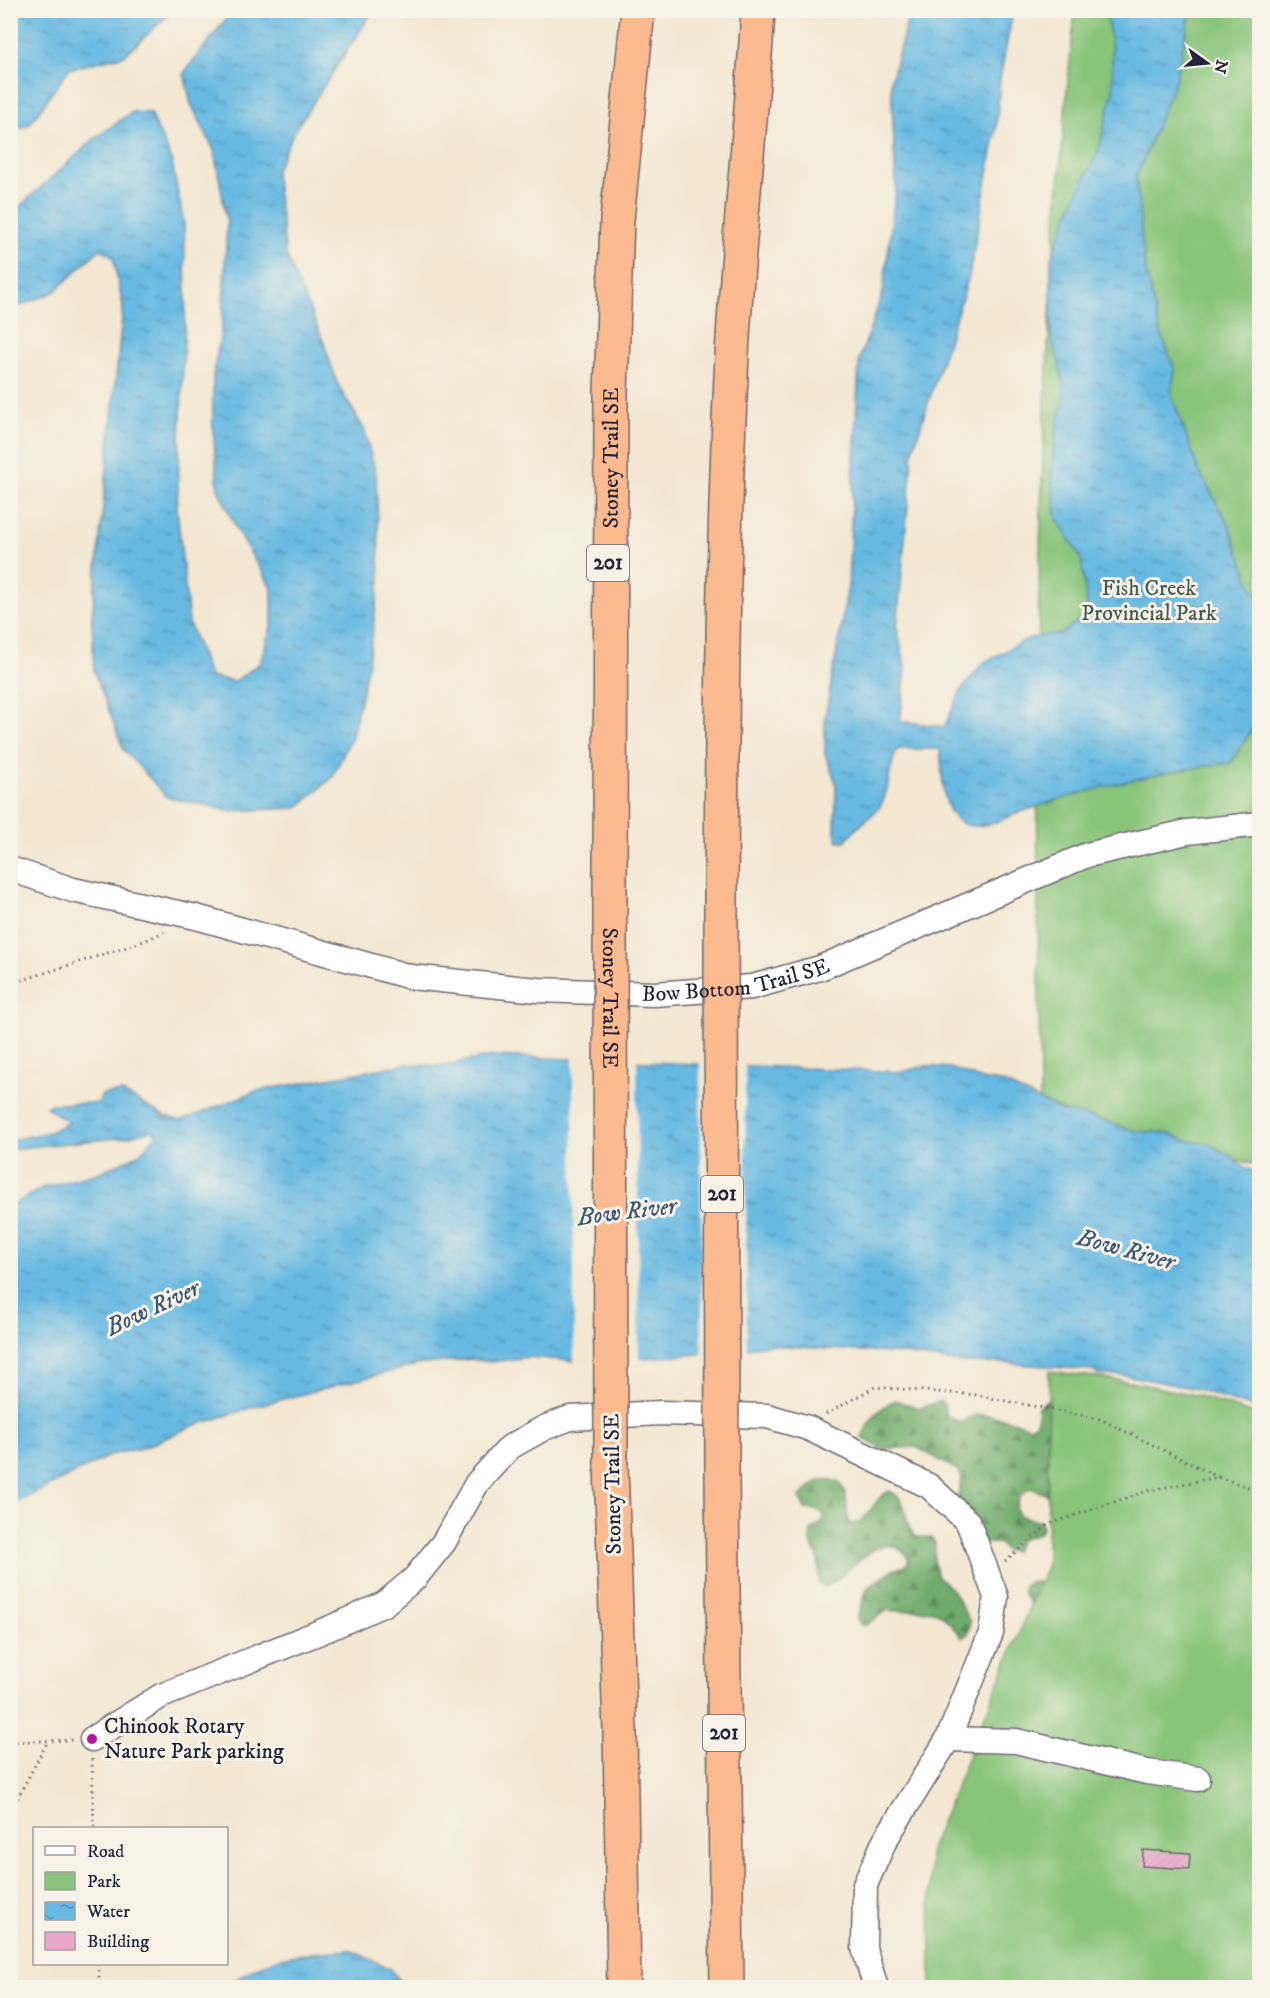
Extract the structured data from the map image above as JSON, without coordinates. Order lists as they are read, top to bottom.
{
  "streets": {
    "highway": ["Stoney Trail SE", "201"],
    "street": ["Bow Bottom Trail SE"]
  },
  "water": ["Bow River"],
  "parks": ["Fish Creek Provincial Park"],
  "places": ["Chinook Rotary Nature Park parking"],
  "legend": [
    "Road",
    "Park",
    "Water",
    "Building"
  ],
  "north": "right"
}
